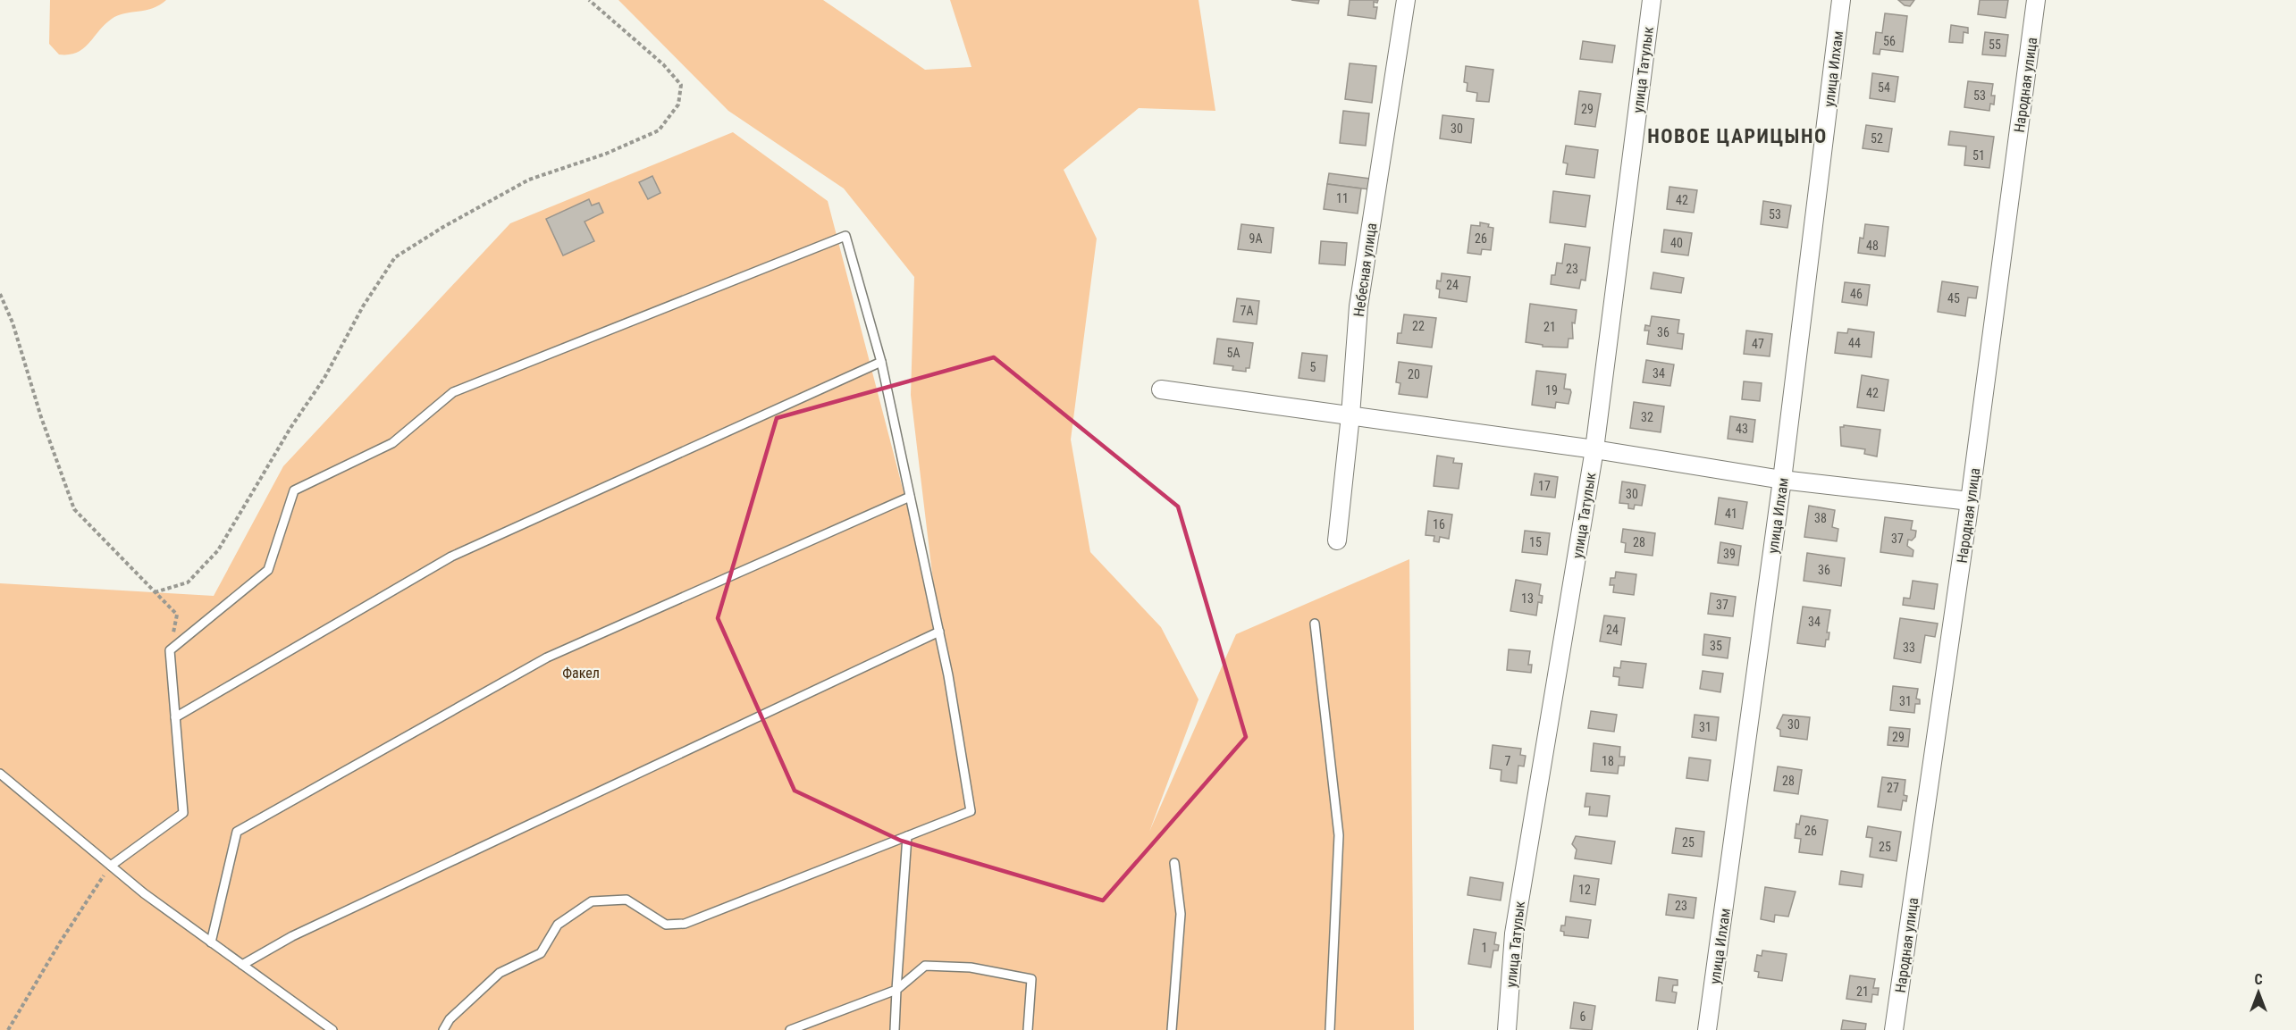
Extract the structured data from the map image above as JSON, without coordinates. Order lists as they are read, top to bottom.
{
  "streets": {
    "street": [
      "улица Илхам",
      "улица Татулык",
      "Народная улица",
      "Небесная улица"
    ]
  },
  "districts": ["НОВОЕ ЦАРИЦЫНО"],
  "parks": ["Факел"],
  "house_numbers": [
    "56",
    "55",
    "54",
    "53",
    "29",
    "30",
    "52",
    "51",
    "11",
    "42",
    "53",
    "9А",
    "26",
    "40",
    "48",
    "23",
    "24",
    "46",
    "45",
    "7А",
    "22",
    "21",
    "36",
    "44",
    "47",
    "5А",
    "5",
    "34",
    "20",
    "19",
    "42",
    "32",
    "43",
    "17",
    "30",
    "41",
    "38",
    "16",
    "37",
    "15",
    "28",
    "39",
    "36",
    "13",
    "37",
    "34",
    "24",
    "35",
    "33",
    "31",
    "30",
    "31",
    "29",
    "7",
    "18",
    "28",
    "27",
    "26",
    "25",
    "25",
    "12",
    "23",
    "1",
    "21",
    "6"
  ],
  "north": "top"
}
